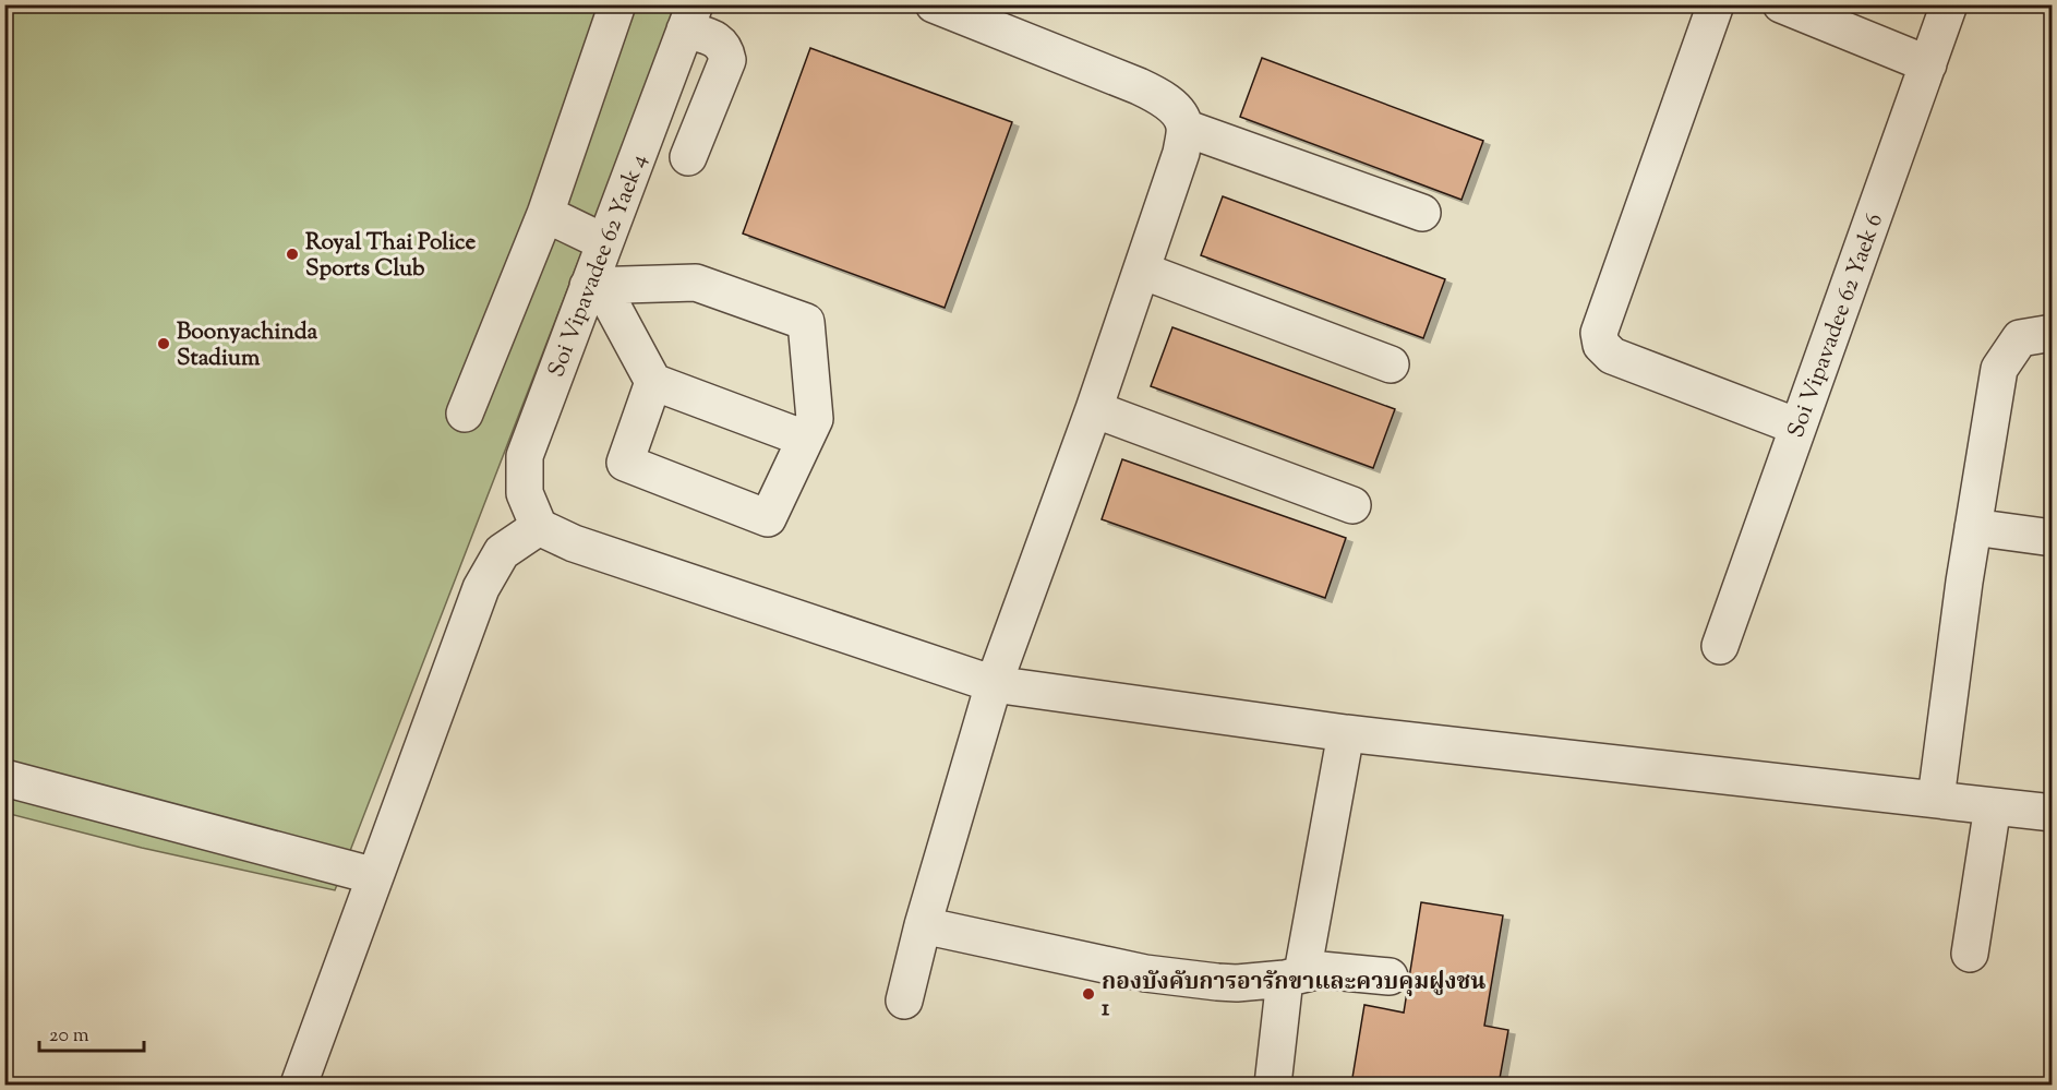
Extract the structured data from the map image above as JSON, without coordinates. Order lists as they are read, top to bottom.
{
  "streets": {
    "street": ["Soi Vipavadee 62 Yaek 4", "Soi Vipavadee 62 Yaek 6"]
  },
  "places": ["Royal Thai Police Sports Club", "Boonyachinda Stadium", "กองบังคับการอารักขาและควบคุมฝูงชน 1"],
  "scale_bar": "20 m"
}
